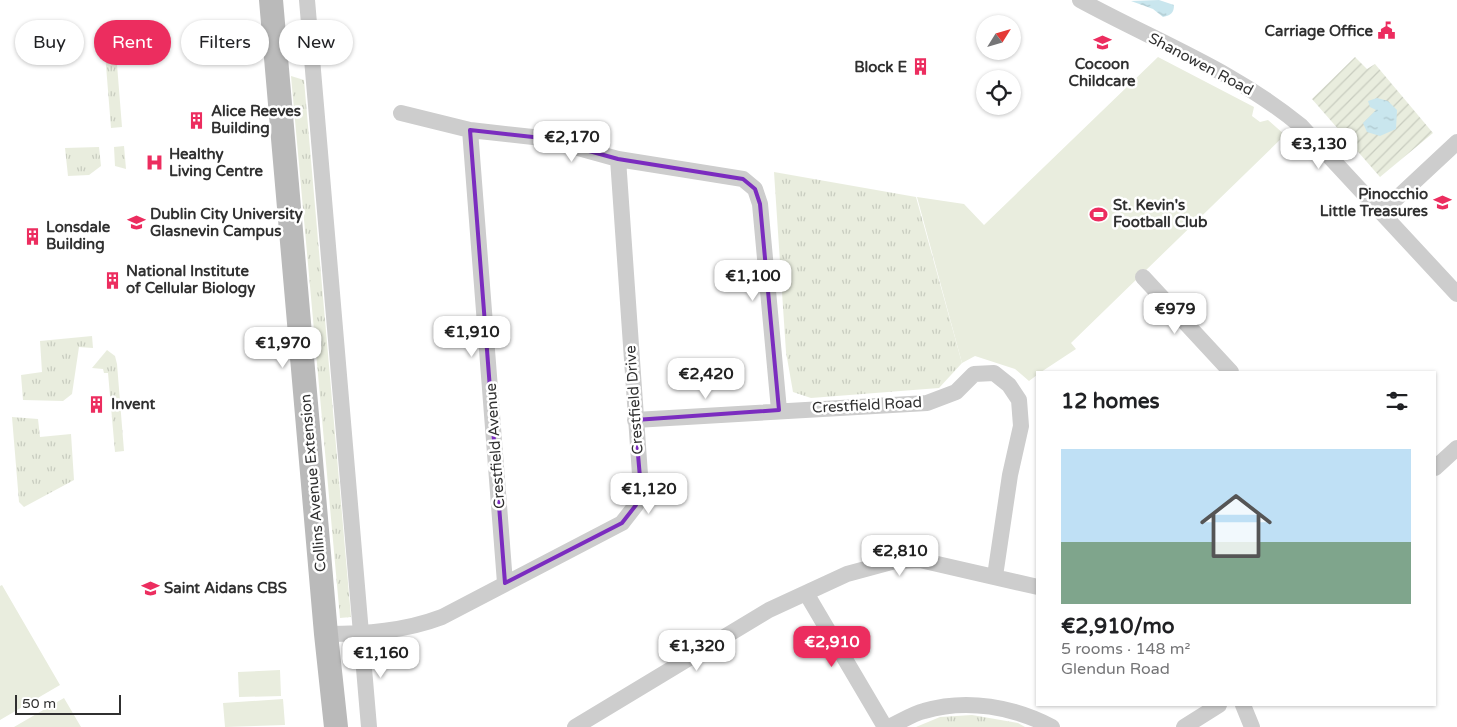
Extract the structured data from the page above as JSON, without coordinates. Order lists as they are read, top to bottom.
{
  "streets": {
    "main road": ["Collins Avenue Extension"],
    "street": [
      "Shanowen Road",
      "Crestfield Drive",
      "Crestfield Road",
      "Crestfield Avenue"
    ]
  },
  "crossings": [
    ["Crestfield Drive", "Crestfield Road"],
    ["Crestfield Drive", "Crestfield Avenue"],
    ["Crestfield Drive", "Collins Avenue Extension"]
  ],
  "places": {
    "public building": ["Carriage Office"],
    "school or university": [
      "Cocoon Childcare",
      "Pinocchio Little Treasures",
      "Dublin City University Glasnevin Campus",
      "Saint Aidans CBS"
    ],
    "building": [
      "Block E",
      "Alice Reeves Building",
      "Lonsdale Building",
      "National Institute of Cellular Biology",
      "Invent"
    ],
    "hospital": ["Healthy Living Centre"],
    "sports": ["St. Kevin's Football Club"]
  },
  "scale_bar": "50 m",
  "north": "top right",
  "page": {
    "chip": [
      "Buy",
      "Rent",
      "Filters",
      "New"
    ],
    "price": [
      "€2,170",
      "€3,130",
      "€1,100",
      "€979",
      "€1,910",
      "€1,970",
      "€2,420",
      "€1,120",
      "€2,810",
      "€2,910",
      "€1,320",
      "€1,160"
    ],
    "heading": "12 homes",
    "list": [
      {
        "name": "€2,910/mo",
        "note": "5 rooms · 148 m² · Glendun Road"
      }
    ],
    "scale": "50 m"
  }
}
